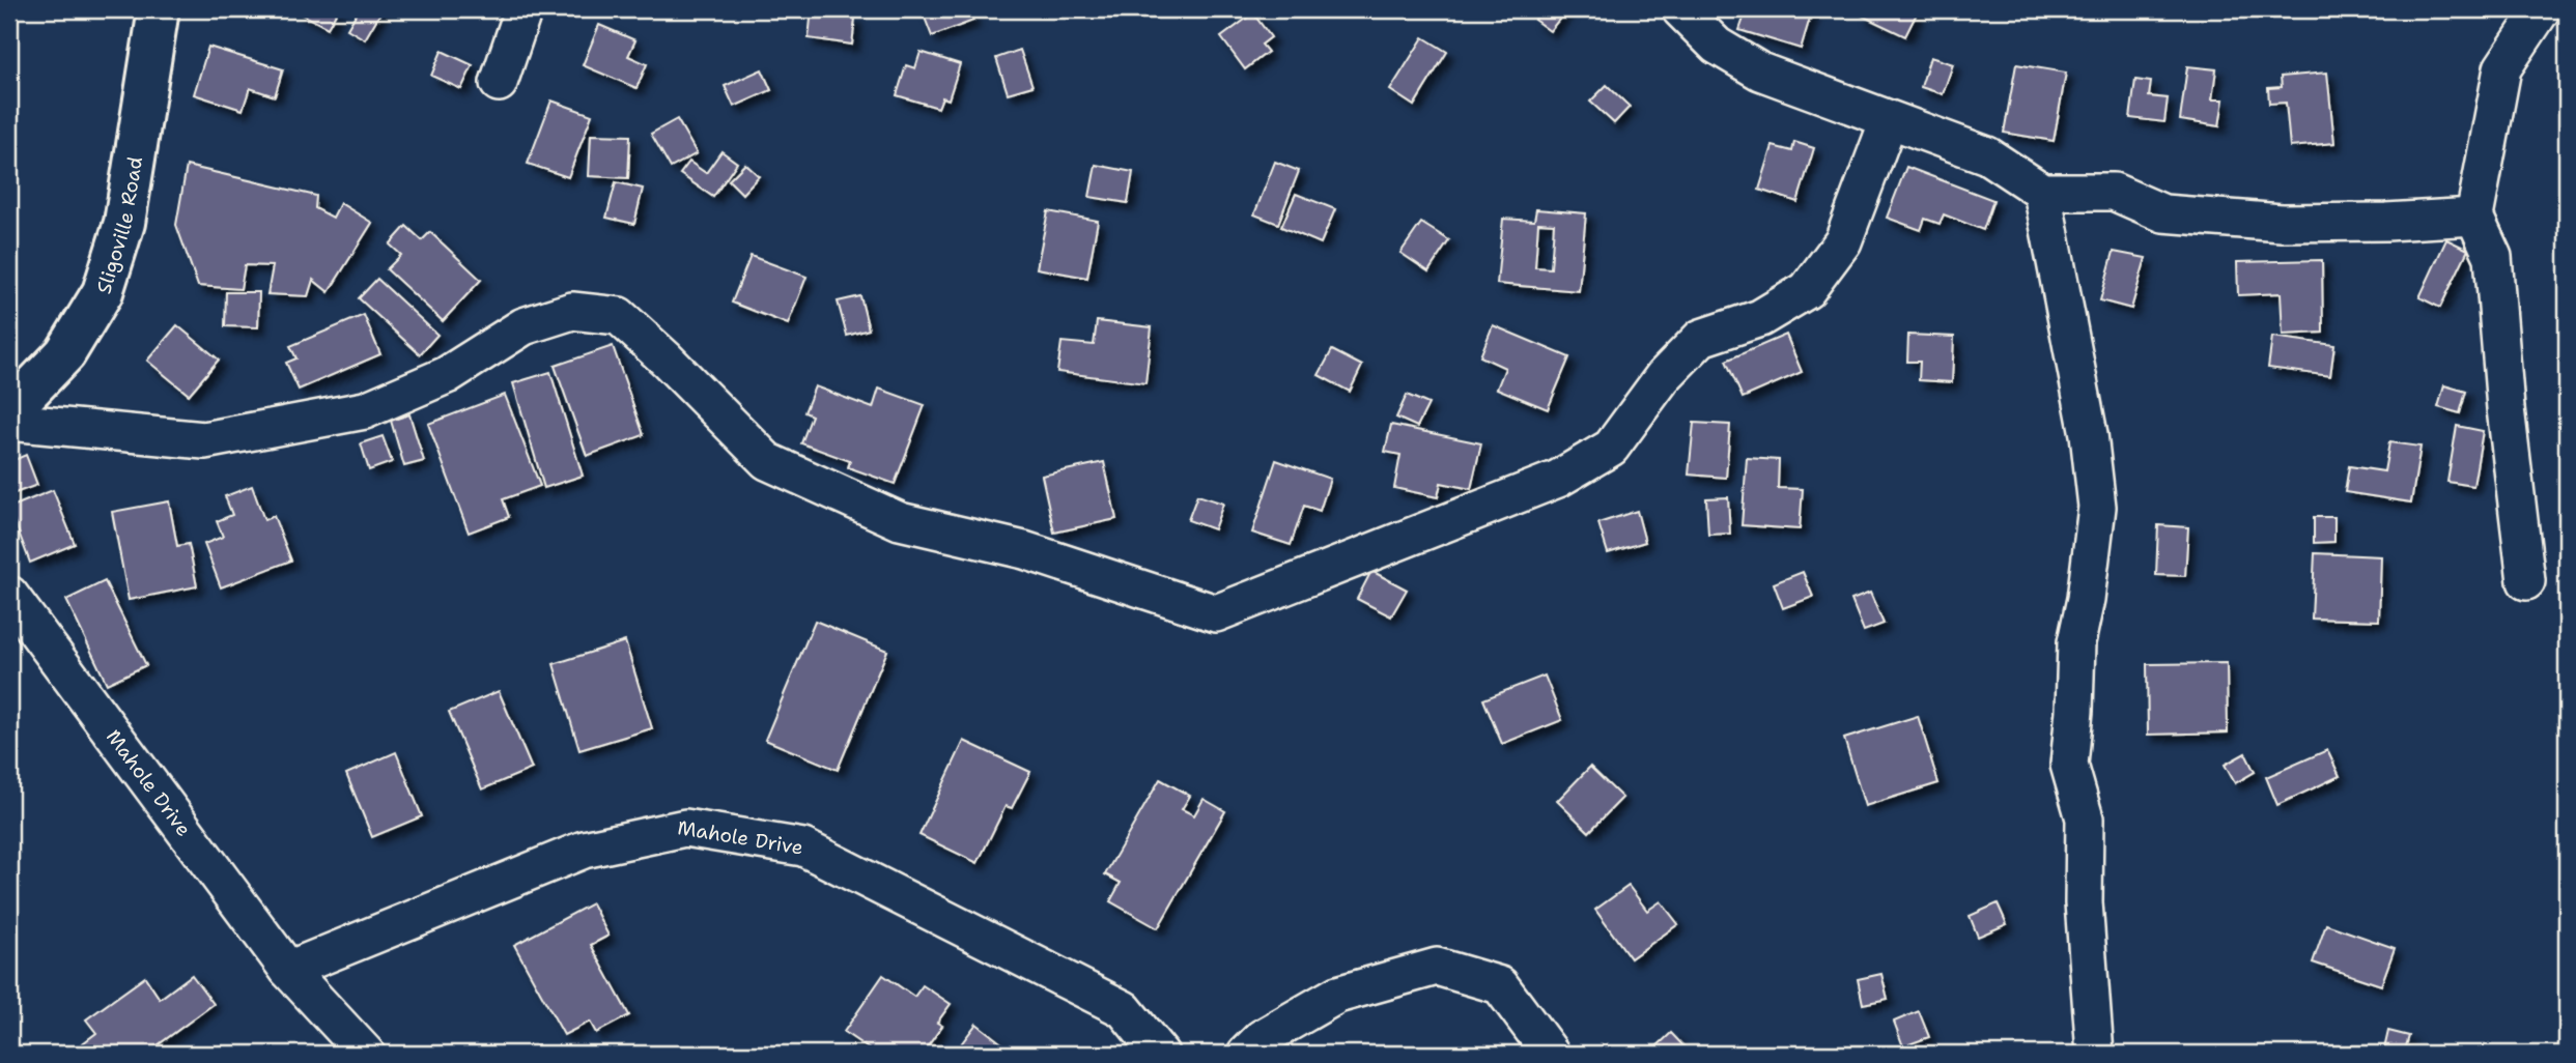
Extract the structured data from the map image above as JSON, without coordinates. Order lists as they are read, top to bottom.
{
  "streets": {
    "street": ["Sligoville Road", "Mahole Drive"]
  }
}
